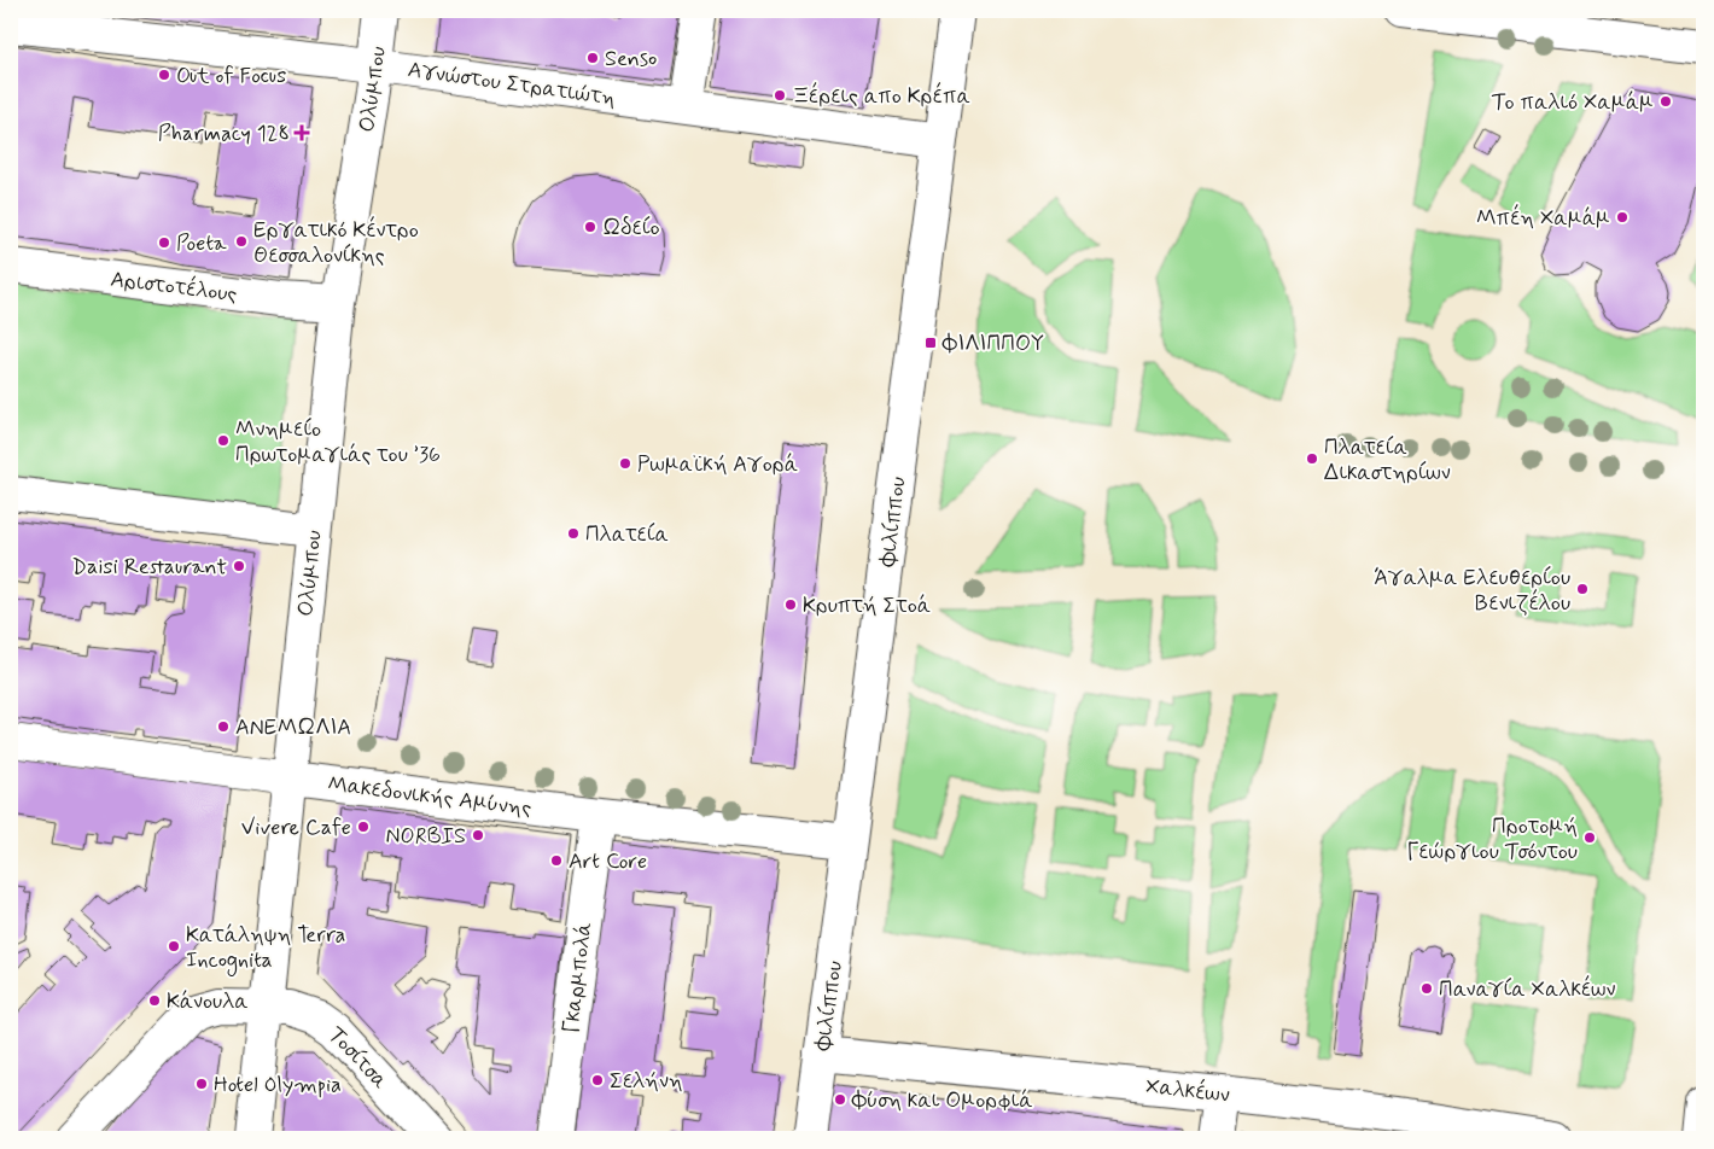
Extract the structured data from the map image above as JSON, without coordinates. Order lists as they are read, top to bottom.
{
  "streets": {
    "street": [
      "Αγνώστου Στρατιώτη",
      "Ολύμπου",
      "Αριστοτέλους",
      "Φιλίππου",
      "Μακεδονικής Αμύνης",
      "Γκαρμπολά",
      "Τοσίτσα",
      "Χαλκέων"
    ]
  },
  "crossings": [
    ["Αγνώστου Στρατιώτη", "Ολύμπου"],
    ["Αγνώστου Στρατιώτη", "Φιλίππου"],
    ["Ολύμπου", "Αριστοτέλους"],
    ["Ολύμπου", "Μακεδονικής Αμύνης"],
    ["Ολύμπου", "Τοσίτσα"],
    ["Φιλίππου", "Μακεδονικής Αμύνης"],
    ["Φιλίππου", "Χαλκέων"],
    ["Μακεδονικής Αμύνης", "Γκαρμπολά"]
  ],
  "places": {
    "other": [
      "Senso",
      "Out of Focus",
      "Ξέρεις απο Κρέπα",
      "Το παλιό Χαμάμ",
      "Μπέη Χαμάμ",
      "Ωδείο",
      "Εργατικό Κέντρο Θεσσαλονίκης",
      "Poeta",
      "Μνημείο Πρωτομαγιάς του ’36",
      "Πλατεία Δικαστηρίων",
      "Ρωμαϊκή Αγορά",
      "Πλατεία",
      "Daisi Restaurant",
      "Άγαλμα Ελευθερίου Βενιζέλου",
      "Κρυπτή Στοά",
      "ΑΝΕΜΩΛΙΑ",
      "Vivere Cafe",
      "NORBIS",
      "Προτομή Γεώργιου Τσόντου",
      "Art Core",
      "Κατάληψη Terra Incognita",
      "Παναγία Χαλκέων",
      "Κάνουλα",
      "Σελήνη",
      "Hotel Olympia",
      "Φύση και Ομορφιά"
    ],
    "health": ["Pharmacy 128"],
    "transit": ["ΦΙΛΙΠΠΟΥ"]
  }
}
